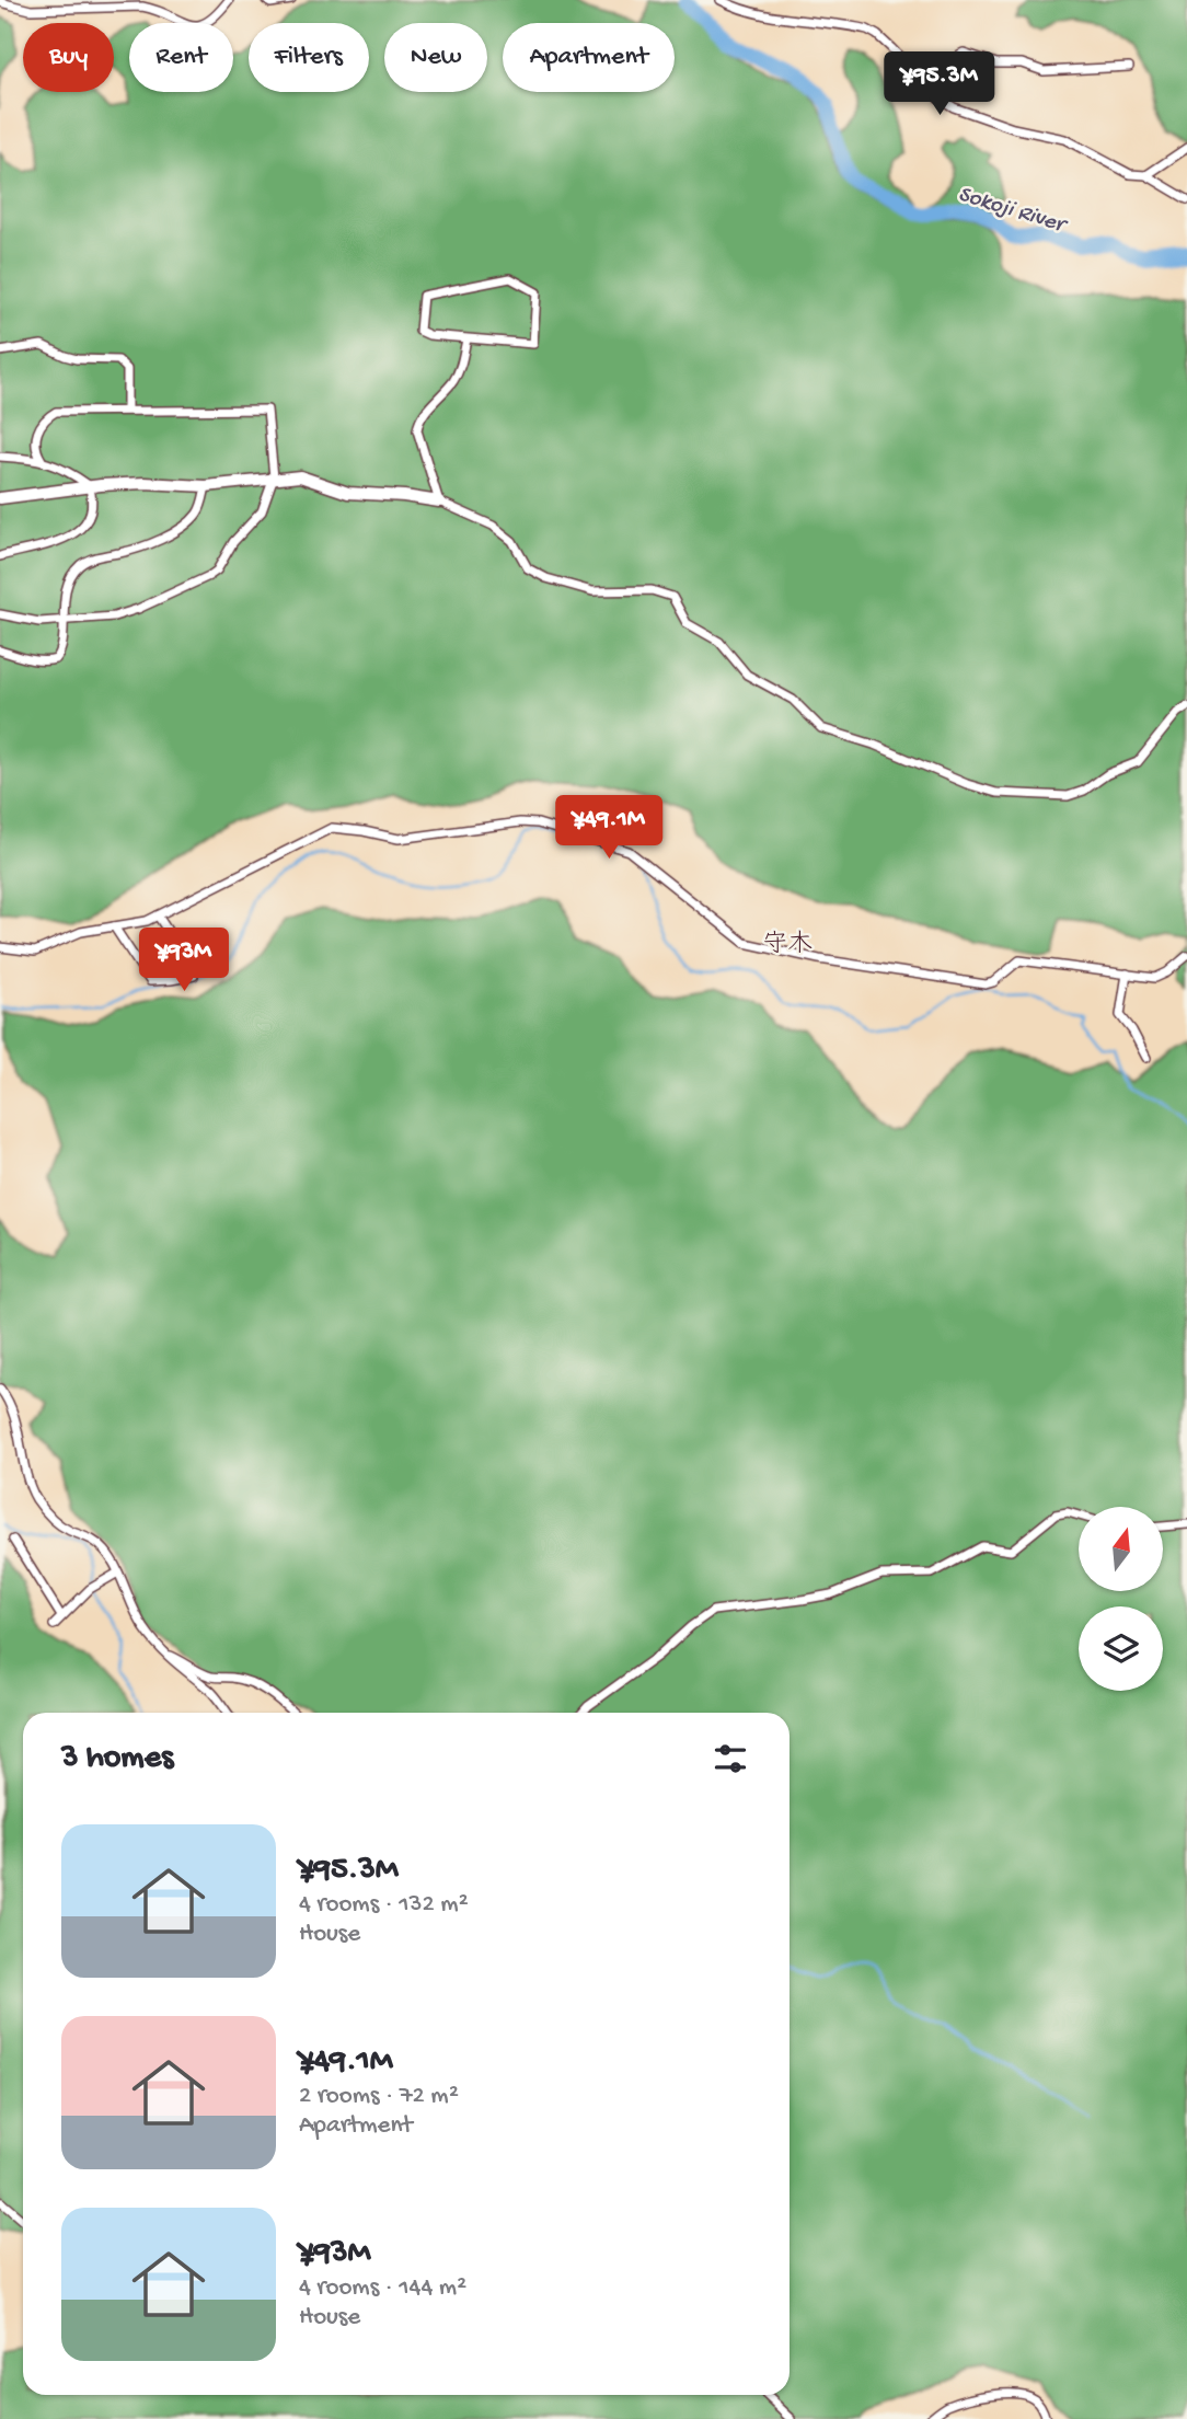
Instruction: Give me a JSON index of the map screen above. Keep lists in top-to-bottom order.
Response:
{
  "districts": ["守木"],
  "water": ["Sokoji River"],
  "north": "top",
  "page": {
    "chip": [
      "Buy",
      "Rent",
      "Filters",
      "New",
      "Apartment"
    ],
    "price": ["¥95.3M", "¥49.1M", "¥93M"],
    "heading": "3 homes",
    "list": [
      {
        "name": "¥95.3M",
        "note": "4 rooms · 132 m² · House"
      },
      {
        "name": "¥49.1M",
        "note": "2 rooms · 72 m² · Apartment"
      },
      {
        "name": "¥93M",
        "note": "4 rooms · 144 m² · House"
      }
    ]
  }
}
